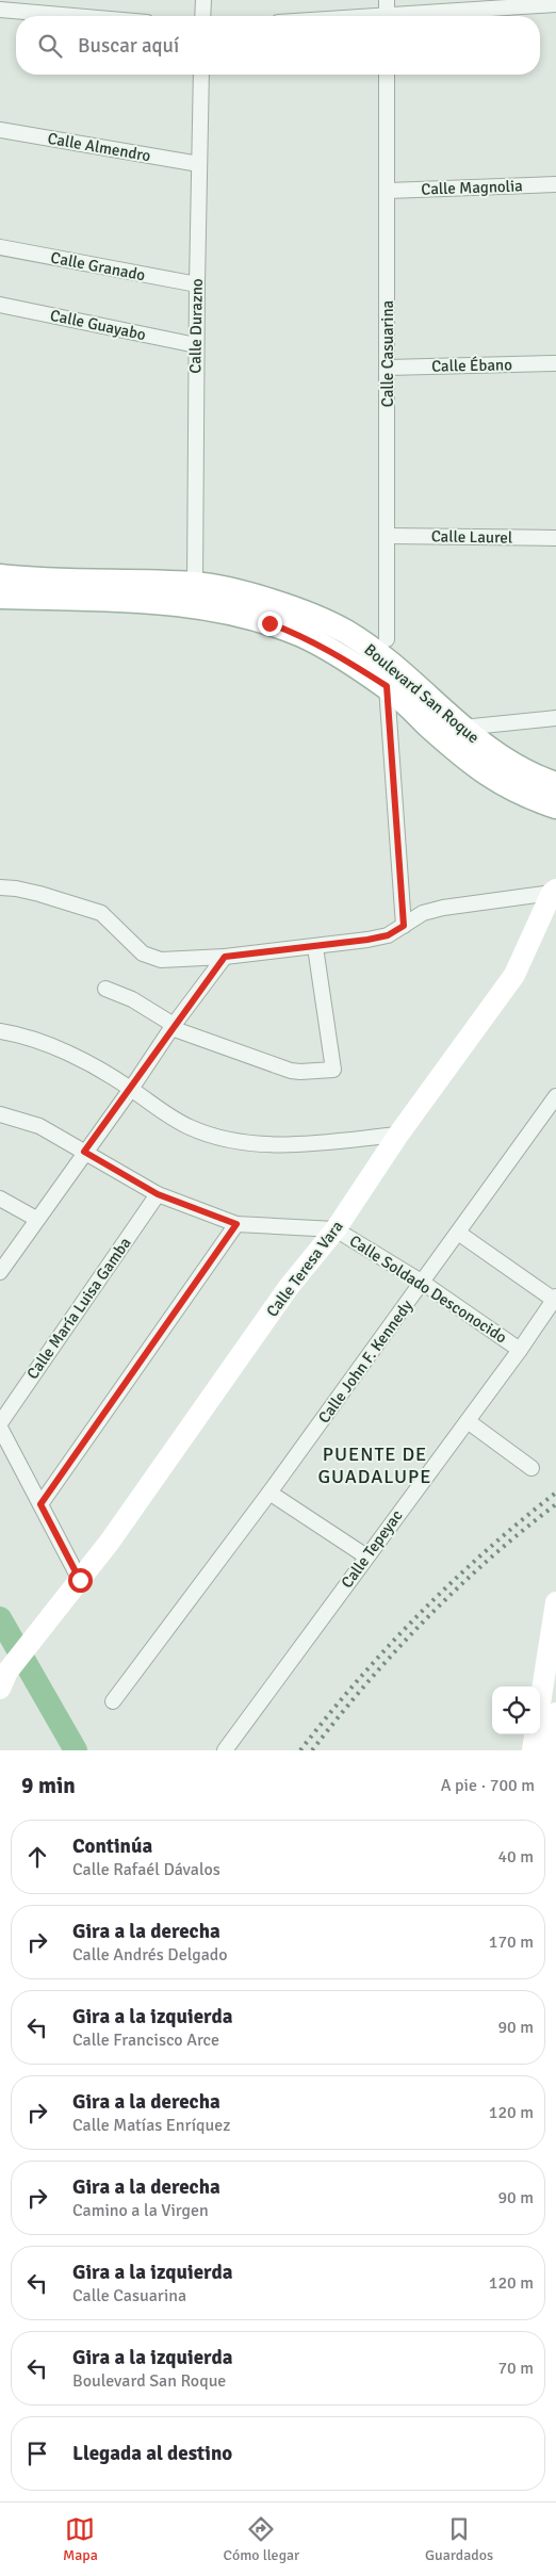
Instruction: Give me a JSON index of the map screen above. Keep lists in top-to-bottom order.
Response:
{
  "streets": {
    "main road": ["Boulevard San Roque"],
    "street": [
      "Calle Almendro",
      "Calle Magnolia",
      "Calle Granado",
      "Calle Guayabo",
      "Calle Durazno",
      "Calle Casuarina",
      "Calle Ébano",
      "Calle Laurel",
      "Calle Teresa Vara",
      "Calle Soldado Desconocido",
      "Calle María Luisa Gamba",
      "Calle John F. Kennedy",
      "Calle Tepeyac"
    ]
  },
  "crossings": [
    ["Calle Almendro", "Calle Durazno"],
    ["Calle Magnolia", "Calle Casuarina"],
    ["Calle Granado", "Calle Durazno"],
    ["Calle Guayabo", "Calle Durazno"],
    ["Calle Durazno", "Boulevard San Roque"],
    ["Calle Casuarina", "Calle Ébano"],
    ["Calle Casuarina", "Calle Laurel"],
    ["Calle Teresa Vara", "Calle Soldado Desconocido"],
    ["Calle Soldado Desconocido", "Calle John F. Kennedy"],
    ["Calle Soldado Desconocido", "Calle Tepeyac"]
  ],
  "districts": ["PUENTE DE GUADALUPE"],
  "page": {
    "search": "Buscar aquí",
    "heading": ["9 min", "A pie · 700 m"],
    "list": [
      ["Continúa", "Calle Rafaél Dávalos", "40 m"],
      ["Gira a la derecha", "Calle Andrés Delgado", "170 m"],
      ["Gira a la izquierda", "Calle Francisco Arce", "90 m"],
      ["Gira a la derecha", "Calle Matías Enríquez", "120 m"],
      ["Gira a la derecha", "Camino a la Virgen", "90 m"],
      ["Gira a la izquierda", "Calle Casuarina", "120 m"],
      ["Gira a la izquierda", "Boulevard San Roque", "70 m"],
      "Llegada al destino"
    ],
    "nav": ["Mapa", "Cómo llegar", "Guardados"]
  }
}
